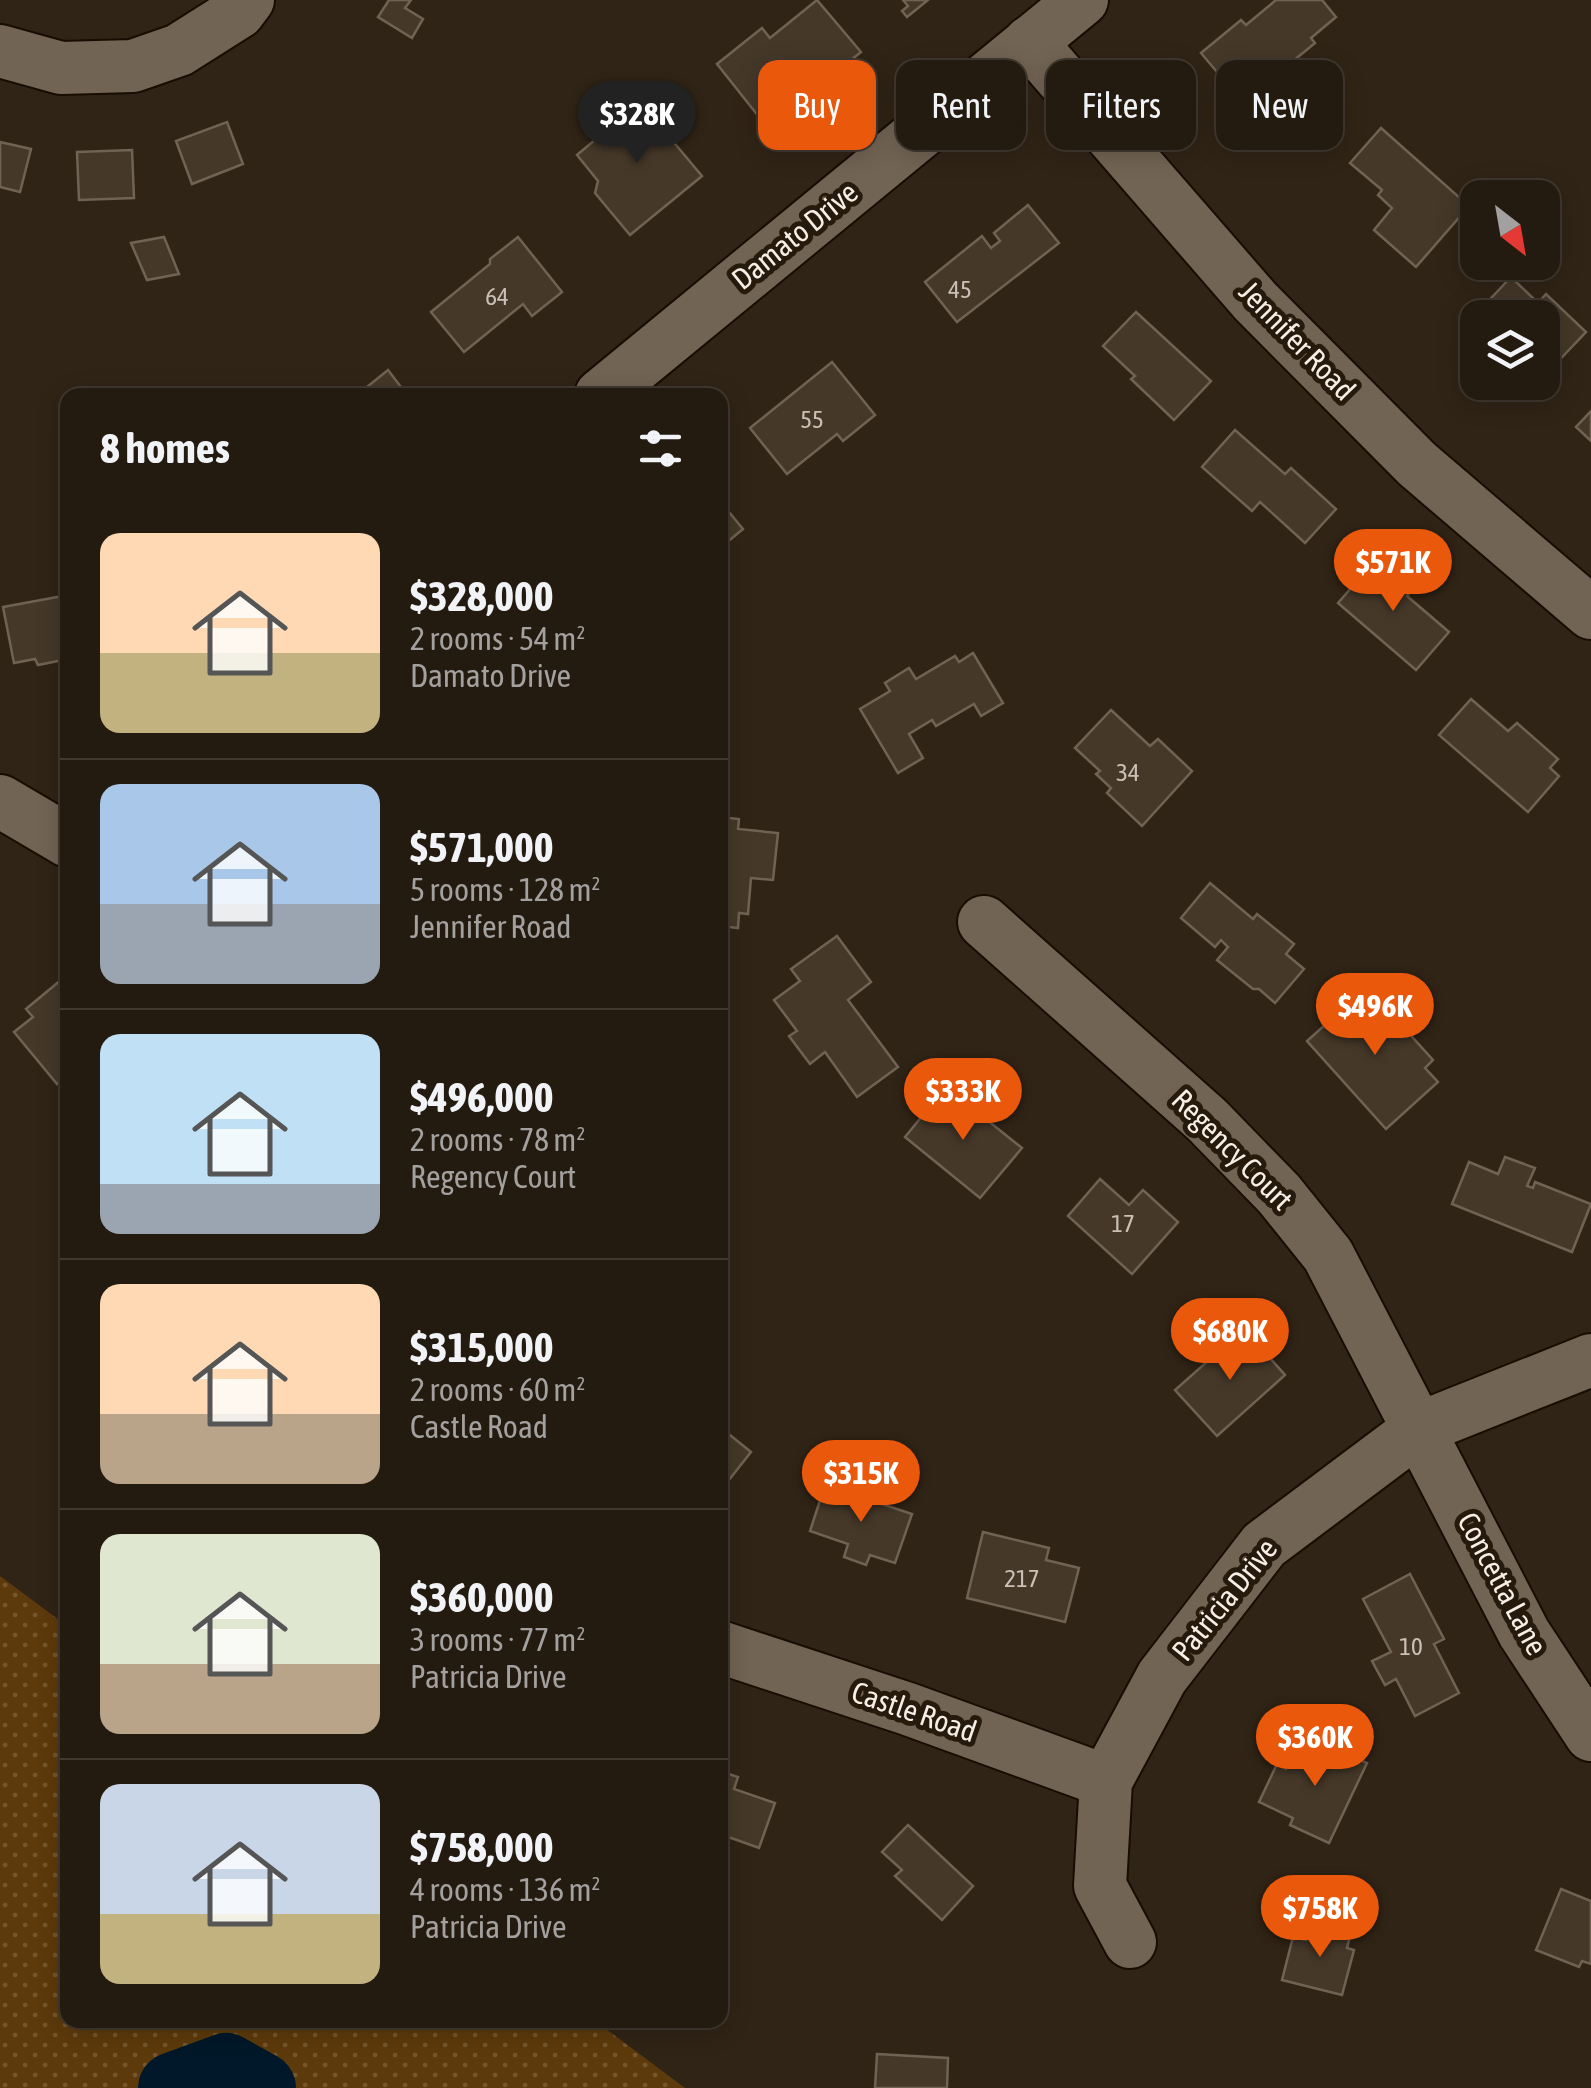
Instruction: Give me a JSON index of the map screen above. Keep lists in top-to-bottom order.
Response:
{
  "streets": {
    "street": [
      "Damato Drive",
      "Jennifer Road",
      "Regency Court",
      "Concetta Lane",
      "Patricia Drive",
      "Castle Road"
    ]
  },
  "crossings": [
    ["Damato Drive", "Jennifer Road"],
    ["Regency Court", "Concetta Lane"],
    ["Regency Court", "Patricia Drive"],
    ["Concetta Lane", "Patricia Drive"],
    ["Patricia Drive", "Castle Road"]
  ],
  "house_numbers": [
    "45",
    "64",
    "55",
    "34",
    "17",
    "217",
    "10"
  ],
  "north": "bottom right",
  "page": {
    "chip": [
      "Buy",
      "Rent",
      "Filters",
      "New"
    ],
    "price": [
      "$328K",
      "$571K",
      "$496K",
      "$333K",
      "$680K",
      "$315K",
      "$360K",
      "$758K"
    ],
    "heading": "8 homes",
    "list": [
      {
        "name": "$328,000",
        "note": "2 rooms · 54 m² · Damato Drive"
      },
      {
        "name": "$571,000",
        "note": "5 rooms · 128 m² · Jennifer Road"
      },
      {
        "name": "$496,000",
        "note": "2 rooms · 78 m² · Regency Court"
      },
      {
        "name": "$315,000",
        "note": "2 rooms · 60 m² · Castle Road"
      },
      {
        "name": "$360,000",
        "note": "3 rooms · 77 m² · Patricia Drive"
      },
      {
        "name": "$758,000",
        "note": "4 rooms · 136 m² · Patricia Drive"
      }
    ]
  }
}
